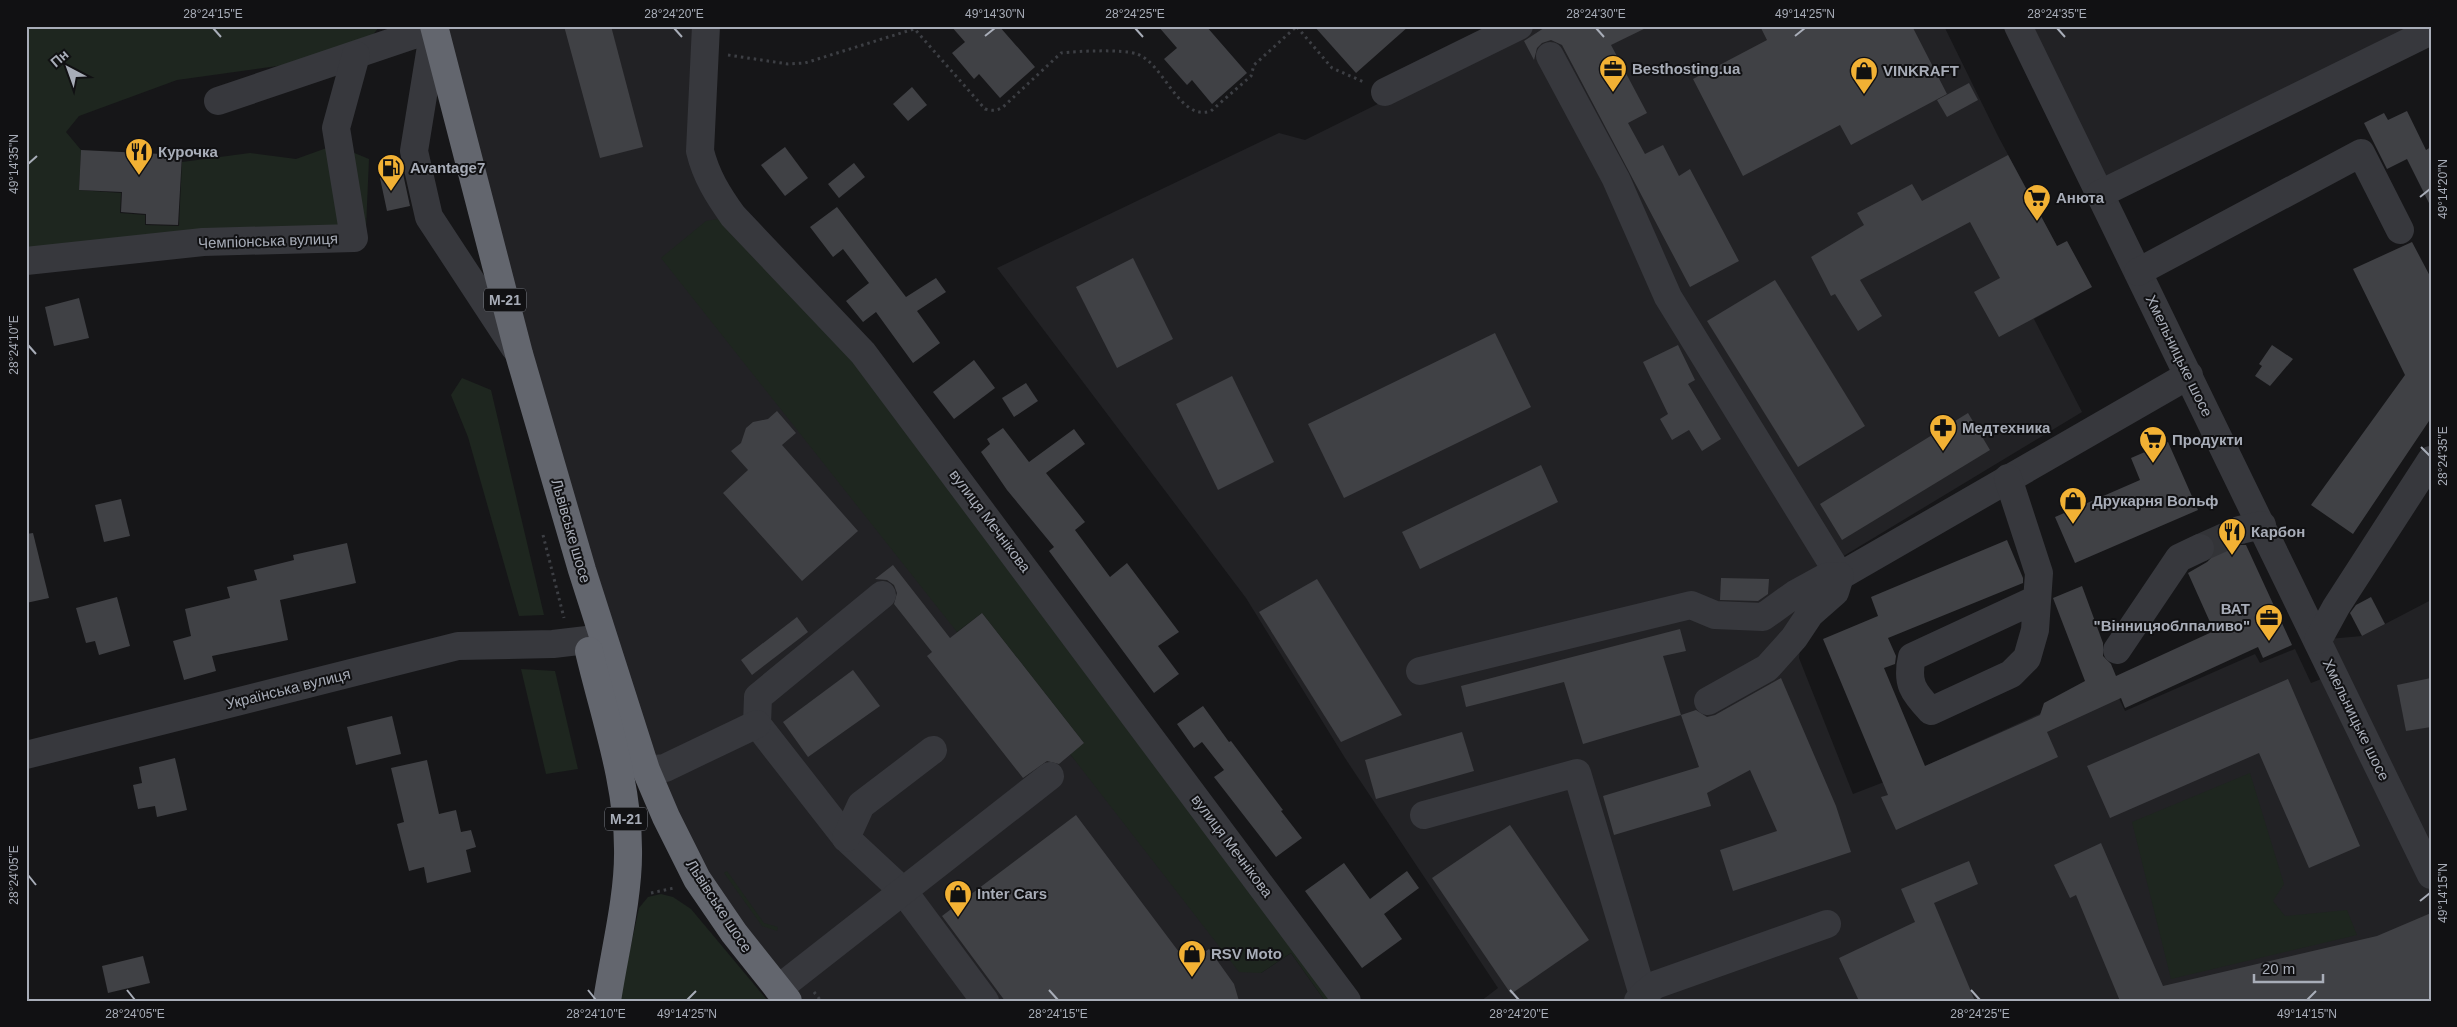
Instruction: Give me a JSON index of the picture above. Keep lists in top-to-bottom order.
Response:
{
  "streets": {
    "highway": ["М-21", "Львівське шосе"],
    "street": [
      "Чемпіонська вулиця",
      "Хмельницьке шосе",
      "вулиця Мечнікова",
      "Українська вулиця"
    ]
  },
  "crossings": [
    ["М-21", "Львівське шосе"],
    ["М-21", "Українська вулиця"]
  ],
  "places": {
    "office": ["Besthosting.ua", "ВАТ \"Вінницяоблпаливо\""],
    "shop": [
      "VINKRAFT",
      "Друкарня Вольф",
      "Inter Cars",
      "RSV Moto"
    ],
    "restaurant": ["Курочка", "Карбон"],
    "fuel station": ["Avantage7"],
    "supermarket": ["Анюта", "Продукти"],
    "pharmacy": ["Медтехника"]
  },
  "scale_bar": "20 m",
  "north": "top left",
  "coordinates": [
    "28°24'15\"E",
    "28°24'20\"E",
    "49°14'30\"N",
    "28°24'25\"E",
    "28°24'30\"E",
    "49°14'25\"N",
    "28°24'35\"E",
    "49°14'35\"N",
    "49°14'20\"N",
    "28°24'10\"E",
    "28°24'05\"E",
    "49°14'15\"N"
  ]
}
